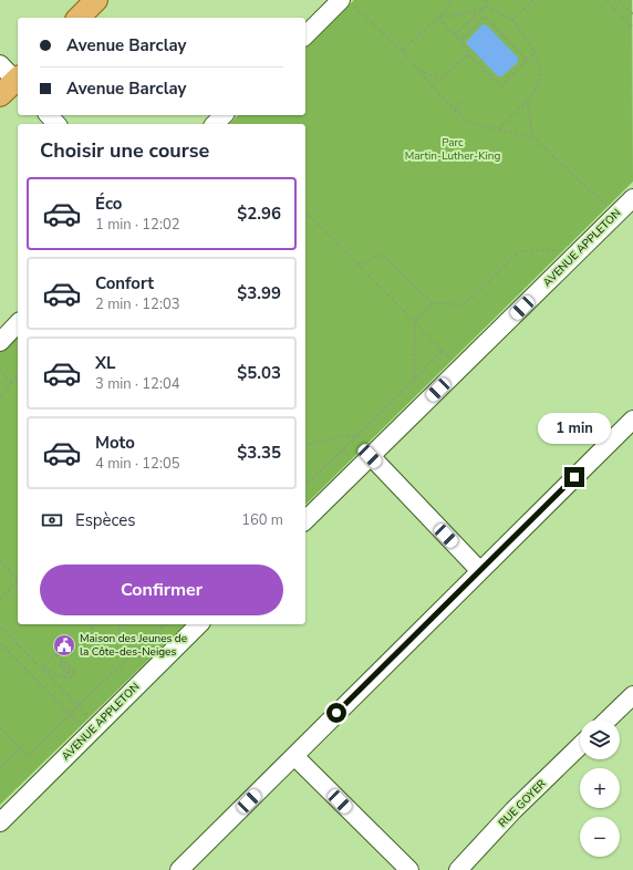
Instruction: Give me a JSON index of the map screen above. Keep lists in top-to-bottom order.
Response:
{
  "streets": {
    "street": ["AVENUE APPLETON", "RUE GOYER"]
  },
  "parks": ["Parc Martin-Luther-King"],
  "places": {
    "public building": ["Maison des Jeunes de la Côte-des-Neiges"]
  },
  "page": {
    "banner": ["Avenue Barclay", "Avenue Barclay"],
    "heading": "Choisir une course",
    "list": [
      {
        "name": "Éco",
        "note": "1 min · 12:02",
        "value": "$2.96"
      },
      {
        "name": "Confort",
        "note": "2 min · 12:03",
        "value": "$3.99"
      },
      {
        "name": "XL",
        "note": "3 min · 12:04",
        "value": "$5.03"
      },
      {
        "name": "Moto",
        "note": "4 min · 12:05",
        "value": "$3.35"
      }
    ],
    "bubble": "1 min",
    "pay": ["Espèces", "160 m"],
    "buttons": "Confirmer",
    "map_buttons": ["+", "−"]
  }
}
